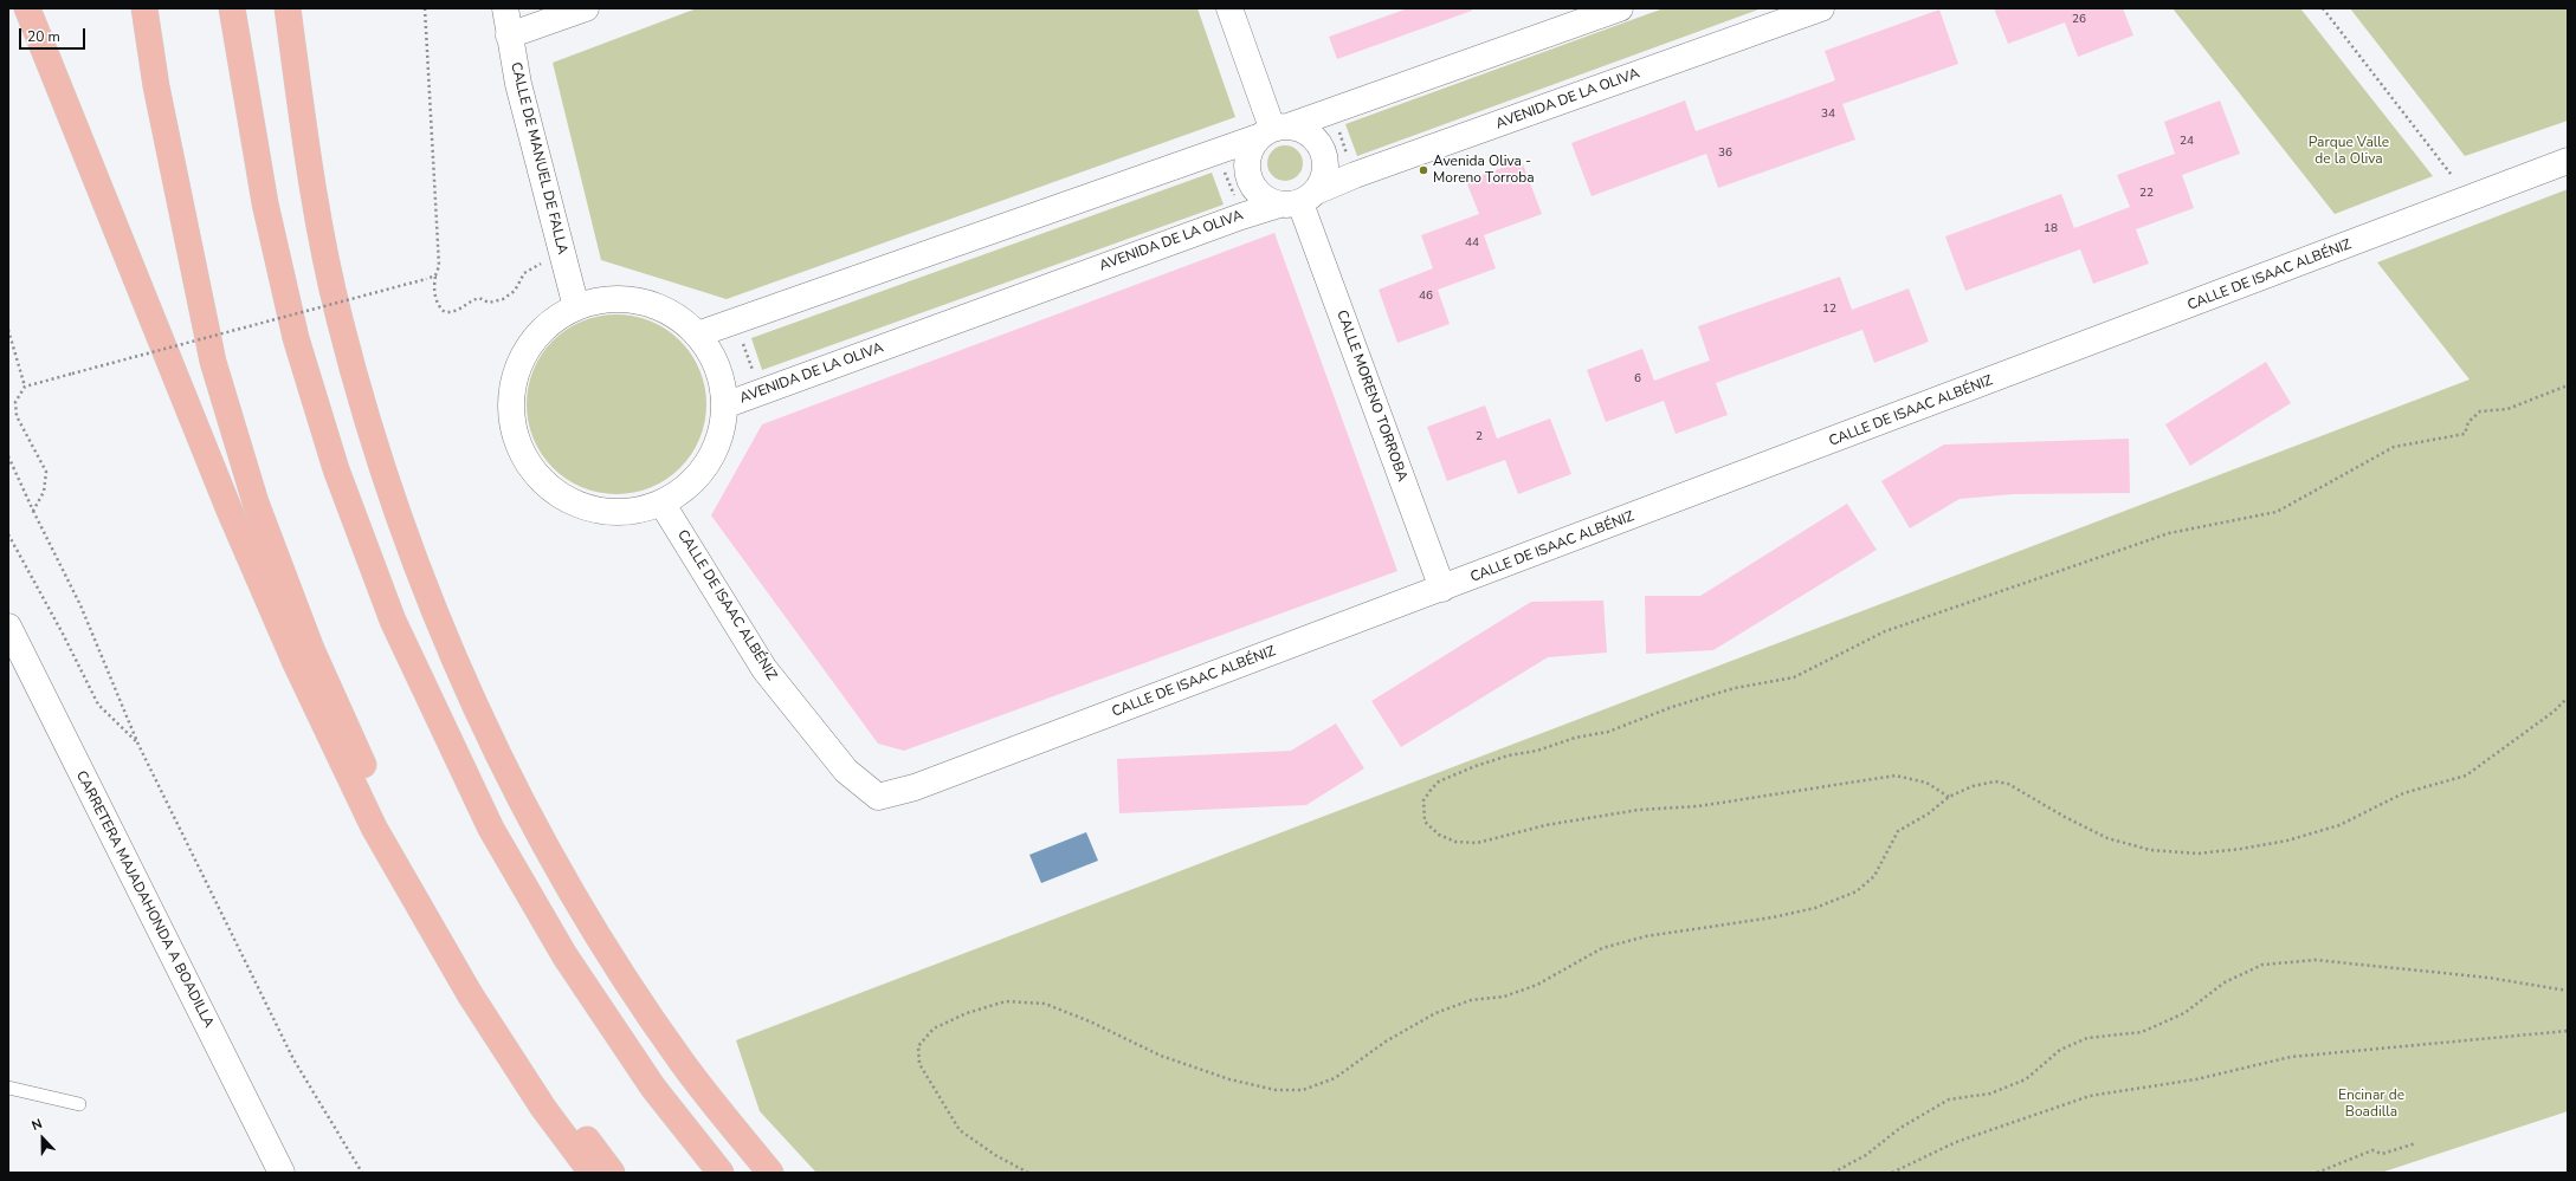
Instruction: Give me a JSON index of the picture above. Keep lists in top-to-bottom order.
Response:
{
  "streets": {
    "street": [
      "AVENIDA DE LA OLIVA",
      "CALLE DE MANUEL DE FALLA",
      "CALLE DE ISAAC ALBÉNIZ",
      "CALLE MORENO TORROBA",
      "CARRETERA MAJADAHONDA A BOADILLA"
    ]
  },
  "crossings": [
    ["AVENIDA DE LA OLIVA", "CALLE DE MANUEL DE FALLA"],
    ["AVENIDA DE LA OLIVA", "CALLE DE ISAAC ALBÉNIZ"],
    ["AVENIDA DE LA OLIVA", "CALLE MORENO TORROBA"],
    ["CALLE DE ISAAC ALBÉNIZ", "CALLE MORENO TORROBA"]
  ],
  "parks": ["Parque Valle de la Oliva", "Encinar de Boadilla"],
  "places": ["Avenida Oliva - Moreno Torroba"],
  "house_numbers": [
    "26",
    "34",
    "24",
    "36",
    "22",
    "18",
    "44",
    "46",
    "12",
    "6",
    "2"
  ],
  "scale_bar": "20 m",
  "north": "top"
}
